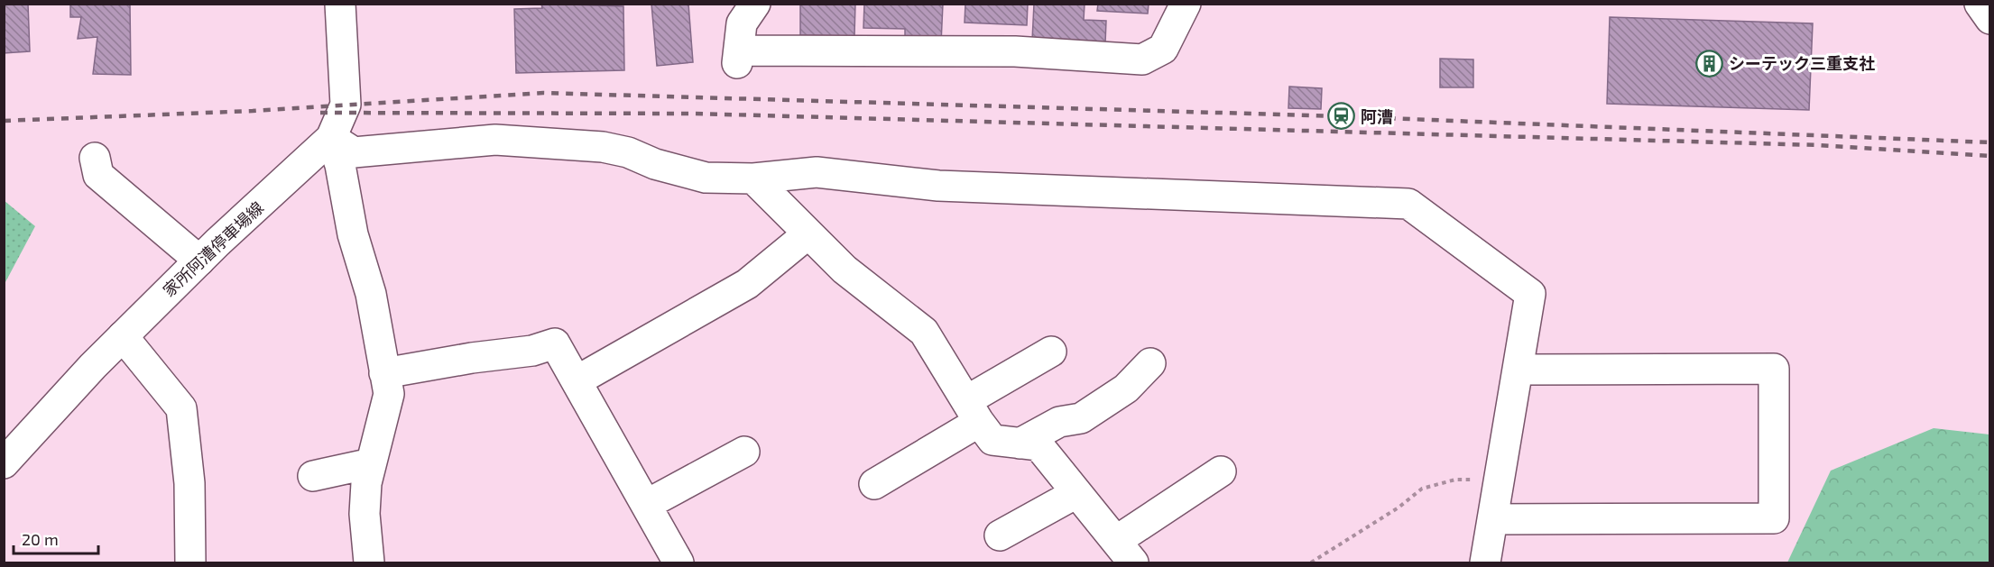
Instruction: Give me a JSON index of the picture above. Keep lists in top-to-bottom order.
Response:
{
  "streets": {
    "street": ["家所阿漕停車場線"]
  },
  "places": {
    "building": ["シーテック三重支社"],
    "station": ["阿漕"]
  },
  "scale_bar": "20 m"
}
